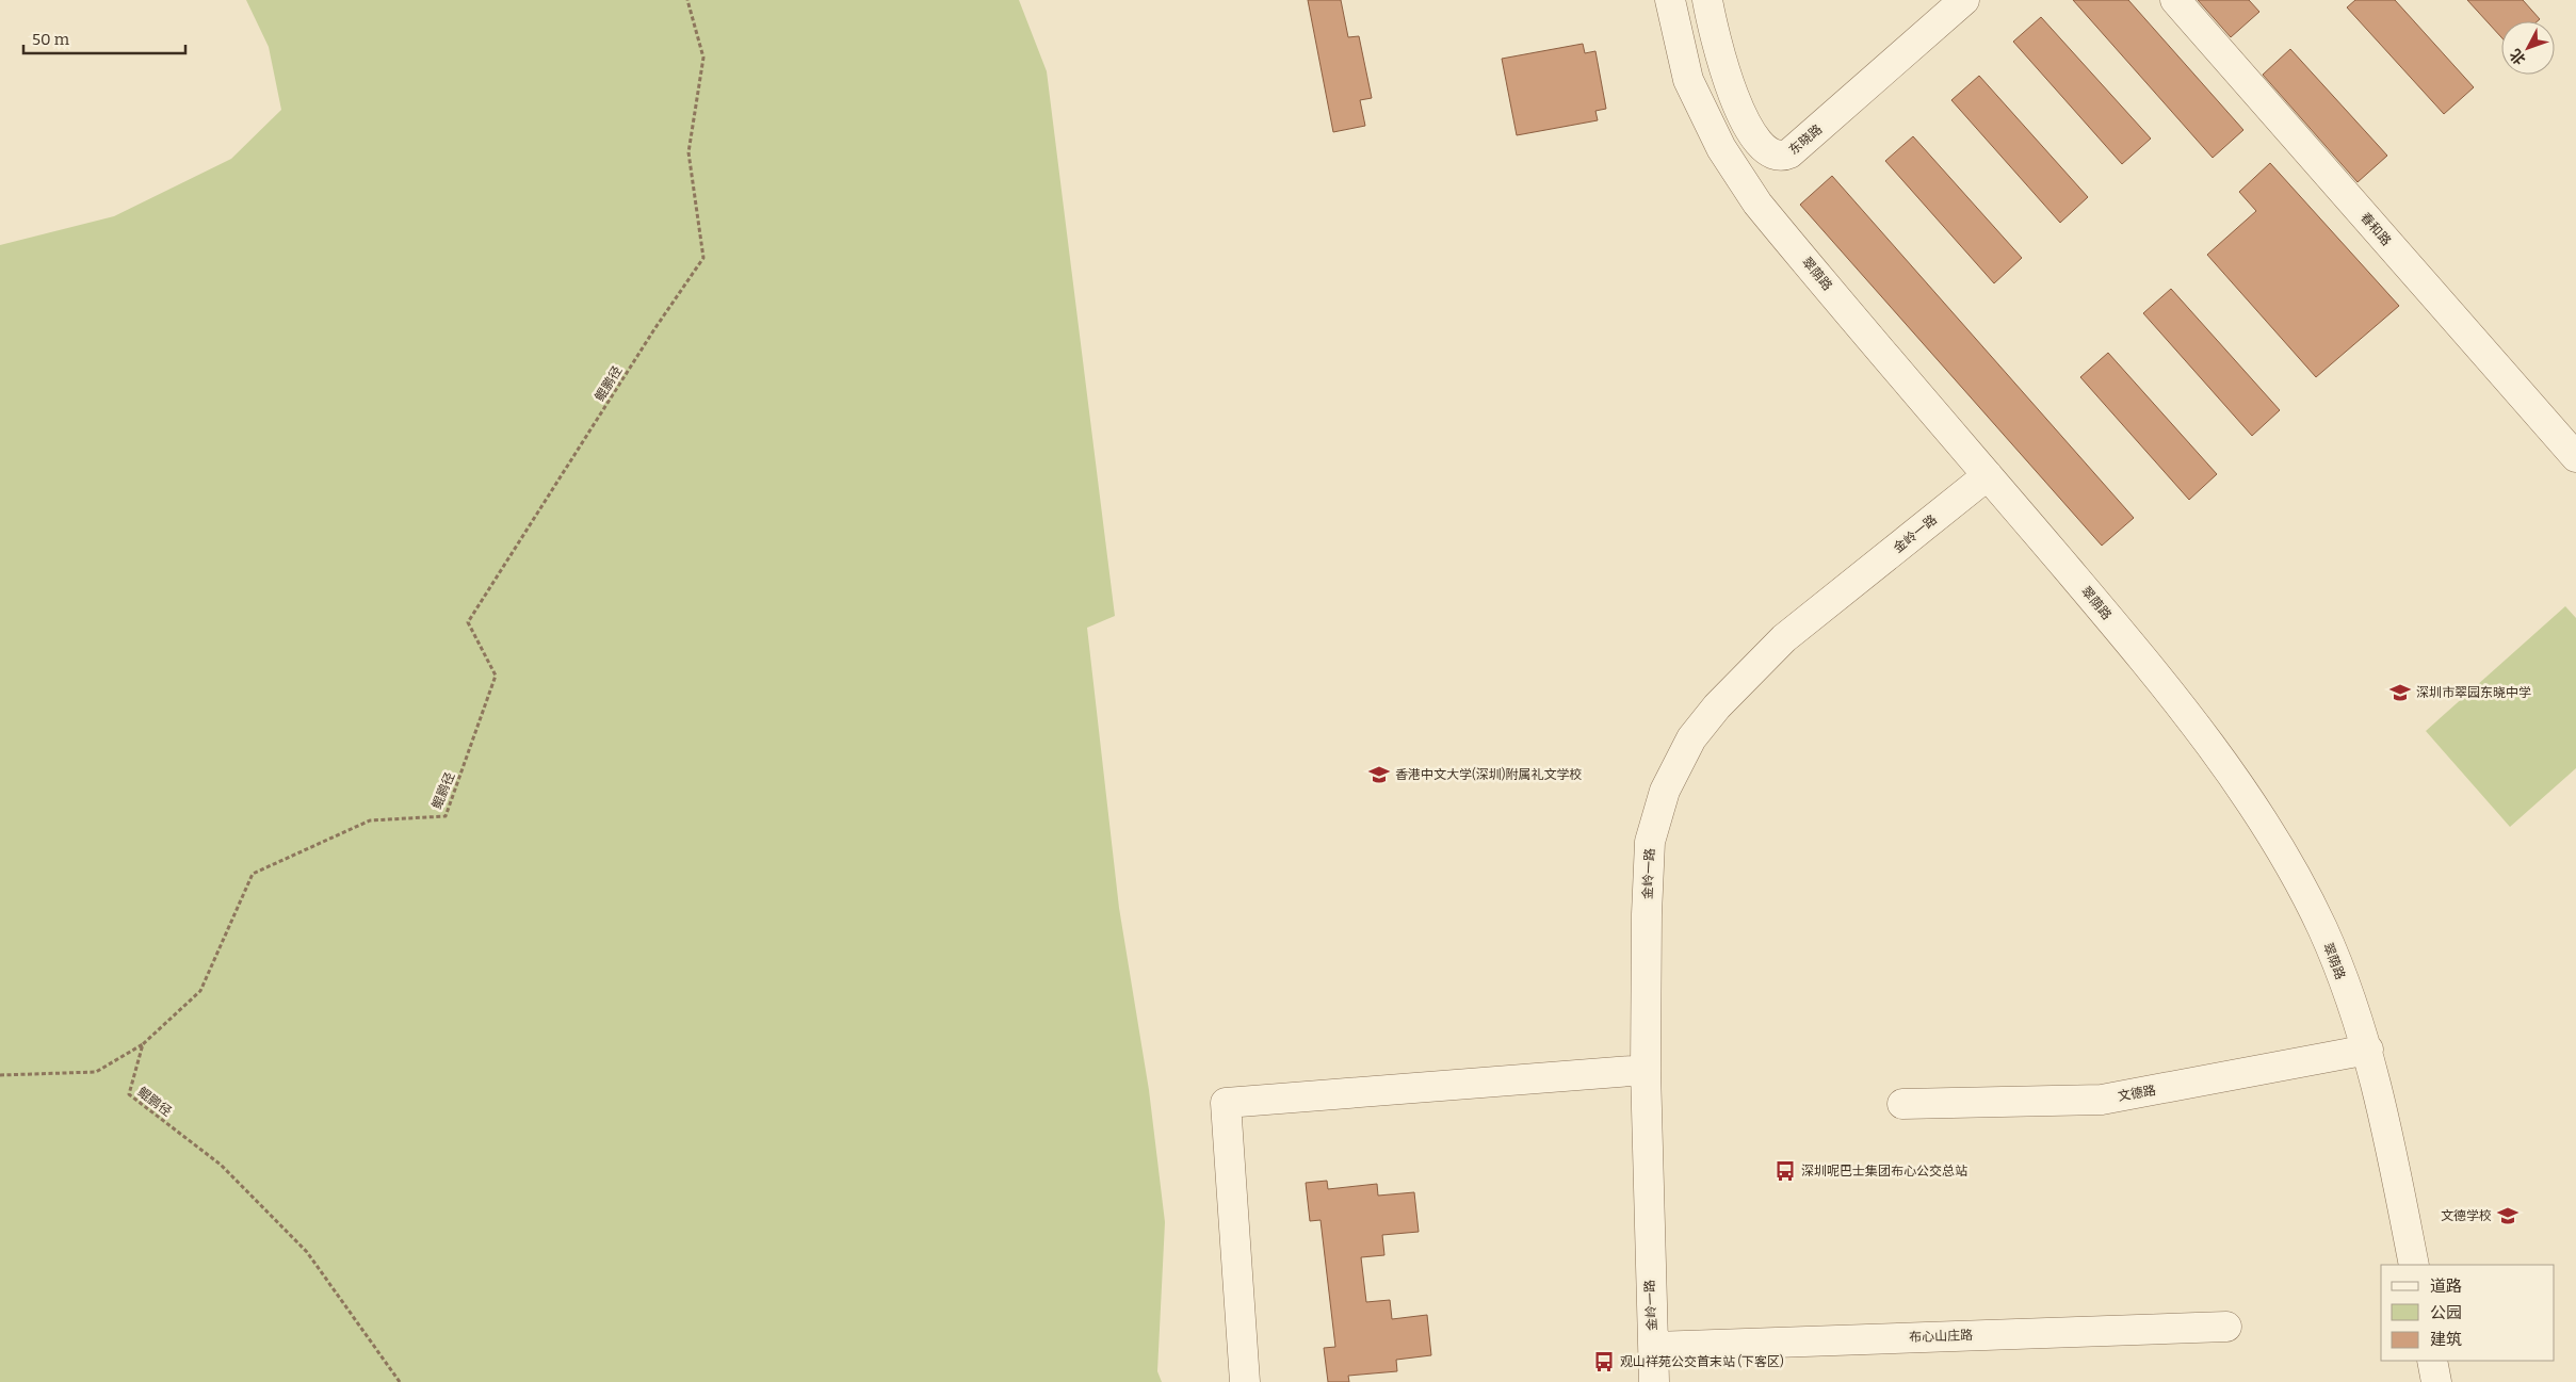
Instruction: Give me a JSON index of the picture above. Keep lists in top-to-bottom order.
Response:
{
  "streets": {
    "street": [
      "东晓路",
      "春和路",
      "翠荫路",
      "金岭一路",
      "文德路",
      "布心山庄路"
    ],
    "path": ["鲲鹏径"]
  },
  "crossings": [
    ["翠荫路", "金岭一路"],
    ["翠荫路", "文德路"],
    ["金岭一路", "布心山庄路"]
  ],
  "places": {
    "school or university": ["深圳市翠园东晓中学", "香港中文大学(深圳)附属礼文学校", "文德学校"],
    "bus stop": ["深圳呢巴士集团布心公交总站", "观山祥苑公交首末站 (下客区)"]
  },
  "legend": ["道路", "公园", "建筑"],
  "scale_bar": "50 m",
  "north": "bottom left"
}
